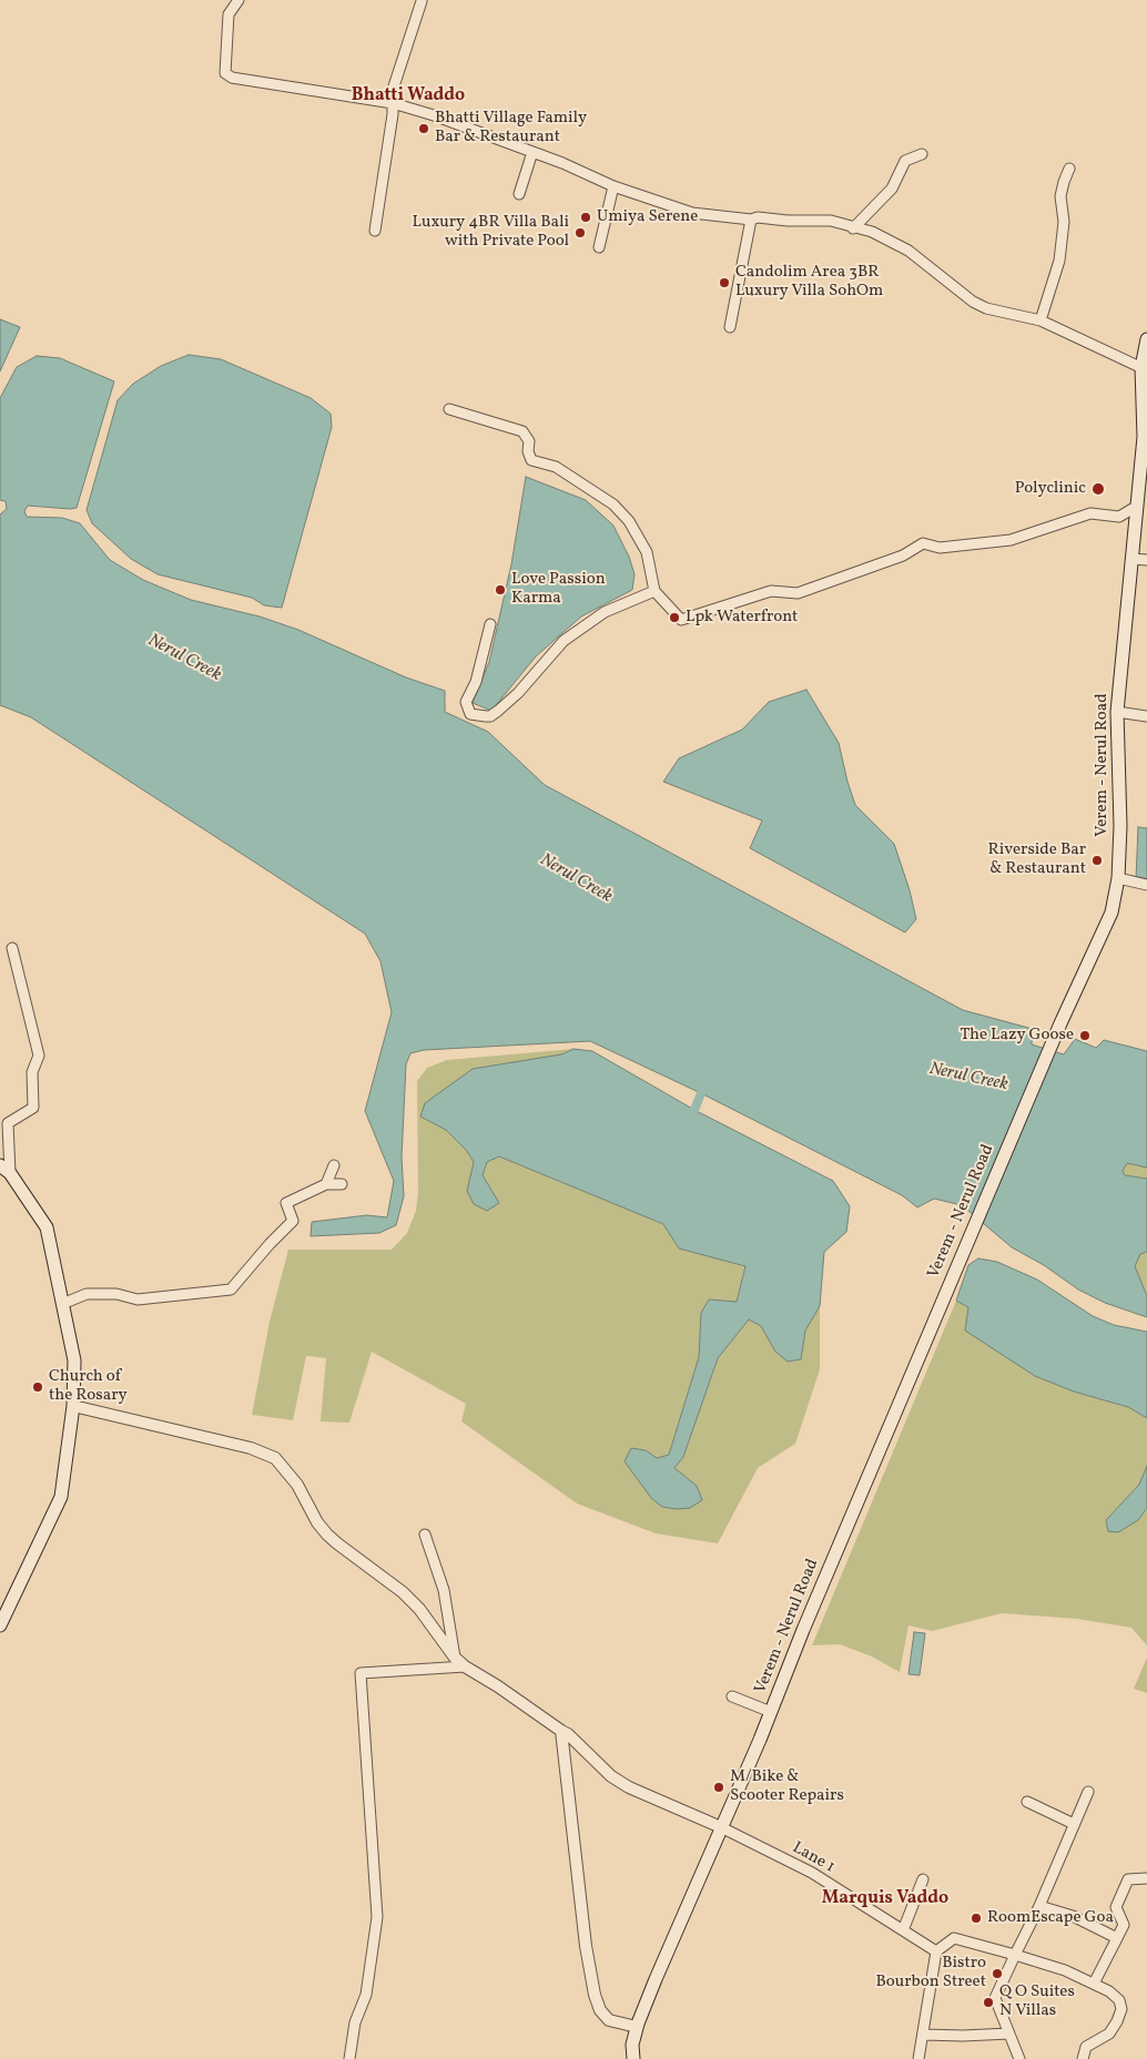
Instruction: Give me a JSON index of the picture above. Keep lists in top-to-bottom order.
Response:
{
  "streets": {
    "main road": ["Verem - Nerul Road"],
    "street": ["Lane 1"]
  },
  "crossings": [
    ["Verem - Nerul Road", "Lane 1"]
  ],
  "districts": ["Bhatti Waddo", "Marquis Vaddo"],
  "water": ["Nerul Creek"],
  "places": [
    "Bhatti Village Family Bar & Restaurant",
    "Umiya Serene",
    "Luxury 4BR Villa Bali with Private Pool",
    "Candolim Area 3BR Luxury Villa SohOm",
    "Polyclinic",
    "Love Passion Karma",
    "Lpk Waterfront",
    "Riverside Bar & Restaurant",
    "The Lazy Goose",
    "Church of the Rosary",
    "M/Bike & Scooter Repairs",
    "RoomEscape Goa",
    "Bistro Bourbon Street",
    "Q O Suites N Villas"
  ]
}
